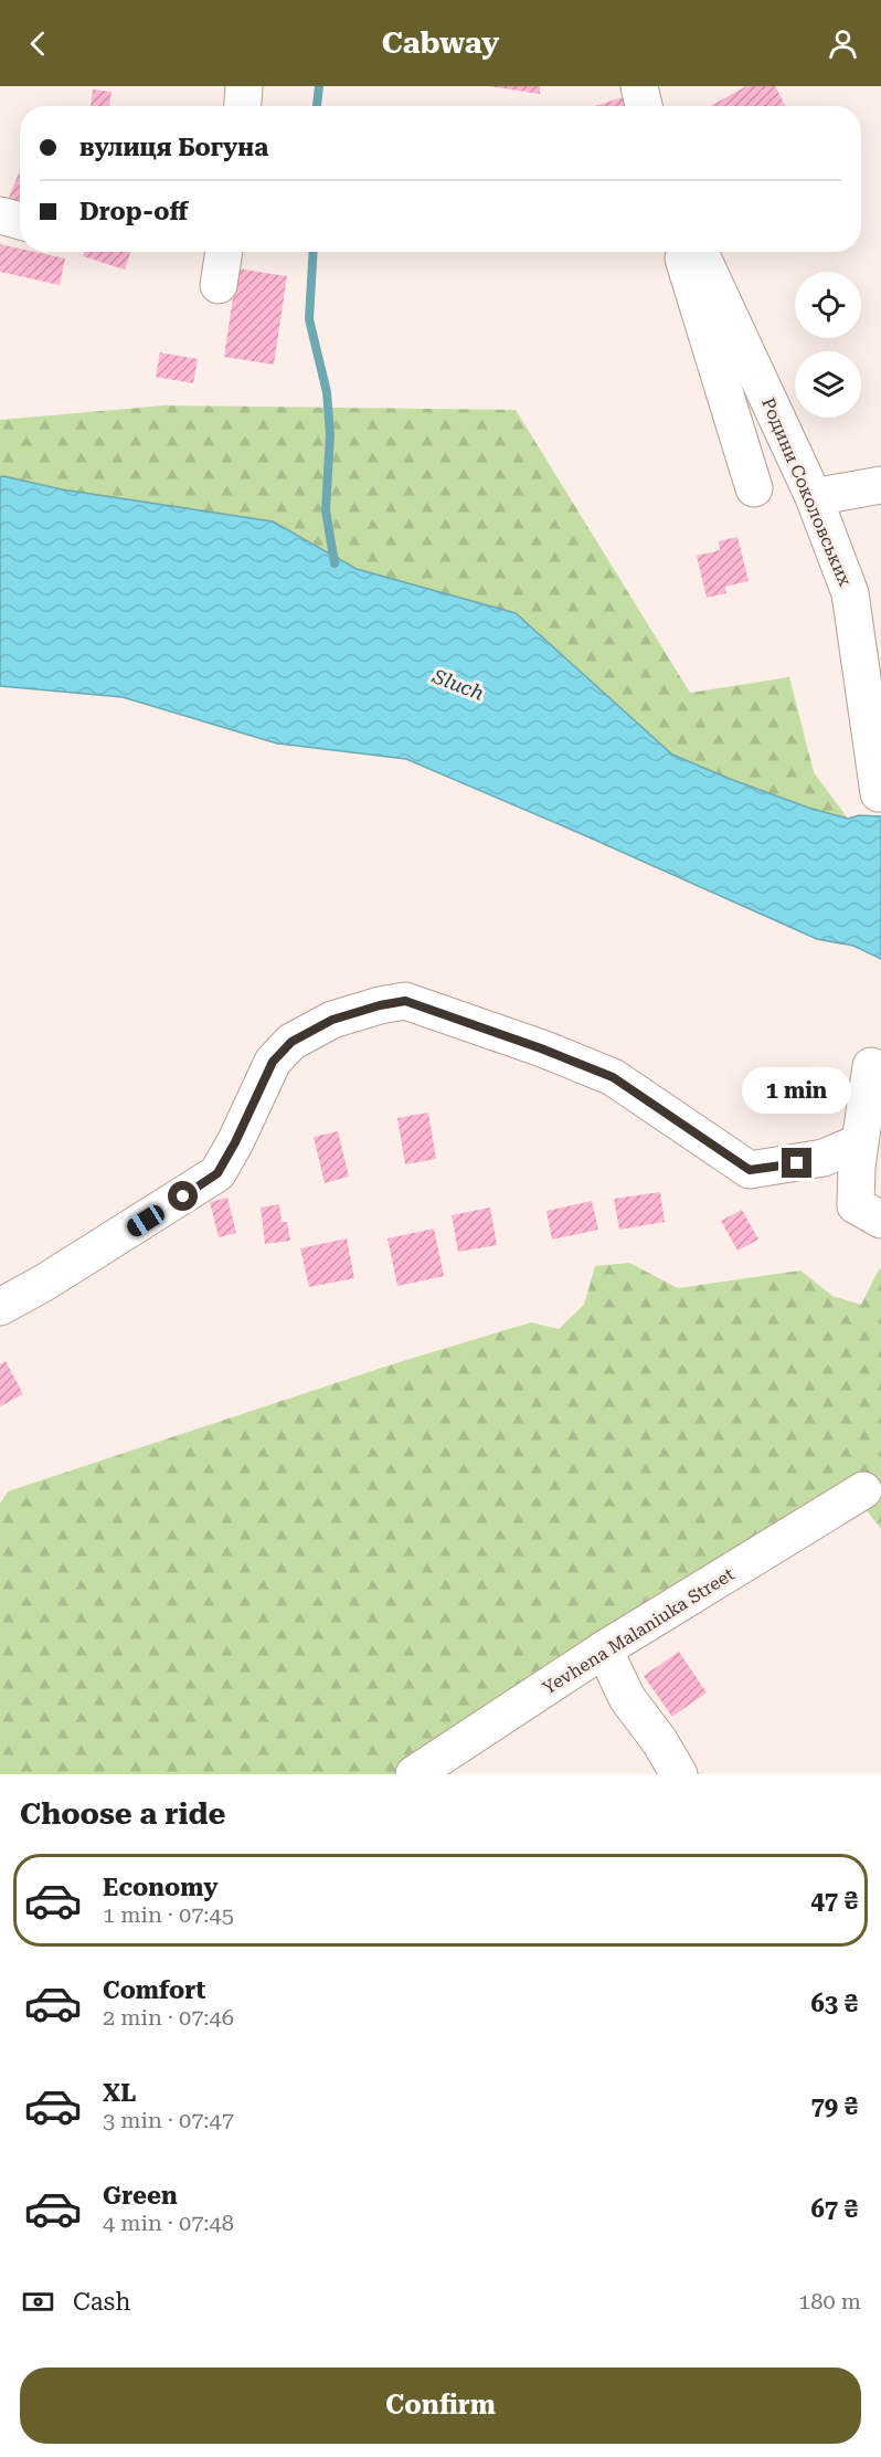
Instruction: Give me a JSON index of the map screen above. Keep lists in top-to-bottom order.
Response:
{
  "streets": {
    "street": ["Родини Соколовських", "Yevhena Malaniuka Street"]
  },
  "water": ["Sluch"],
  "page": {
    "header": "Cabway",
    "banner": ["вулиця Богуна", "Drop-off"],
    "bubble": "1 min",
    "heading": "Choose a ride",
    "list": [
      {
        "name": "Economy",
        "note": "1 min · 07:45",
        "value": "47 ₴"
      },
      {
        "name": "Comfort",
        "note": "2 min · 07:46",
        "value": "63 ₴"
      },
      {
        "name": "XL",
        "note": "3 min · 07:47",
        "value": "79 ₴"
      },
      {
        "name": "Green",
        "note": "4 min · 07:48",
        "value": "67 ₴"
      }
    ],
    "pay": ["Cash", "180 m"],
    "buttons": "Confirm"
  }
}
